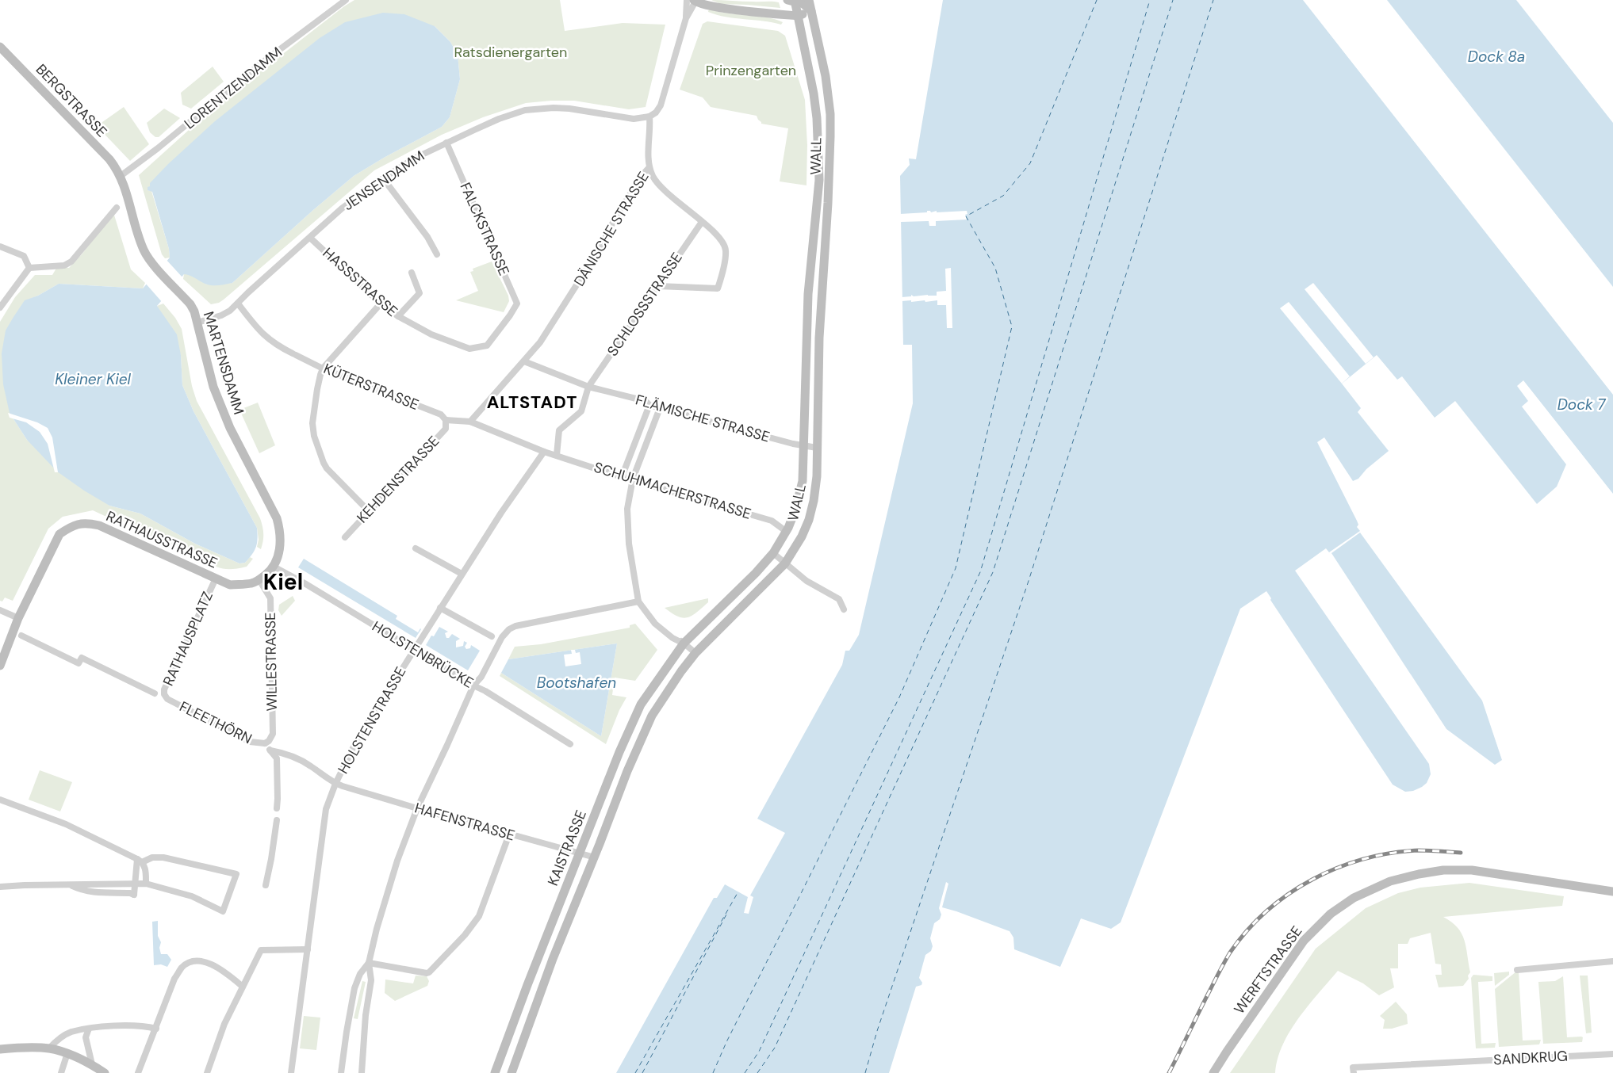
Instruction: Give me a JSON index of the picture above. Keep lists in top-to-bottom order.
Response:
{
  "streets": {
    "main road": [
      "BERGSTRASSE",
      "WALL",
      "MARTENSDAMM",
      "RATHAUSSTRASSE",
      "KAISTRASSE",
      "WERFTSTRASSE"
    ],
    "street": [
      "LORENTZENDAMM",
      "JENSENDAMM",
      "FALCKSTRASSE",
      "DÄNISCHE STRASSE",
      "HASSSTRASSE",
      "SCHLOSSSTRASSE",
      "KÜTERSTRASSE",
      "FLÄMISCHE STRASSE",
      "KEHDENSTRASSE",
      "SCHUHMACHERSTRASSE",
      "RATHAUSPLATZ",
      "HOLSTENBRÜCKE",
      "WILLESTRASSE",
      "HOLSTENSTRASSE",
      "FLEETHÖRN",
      "HAFENSTRASSE",
      "SANDKRUG"
    ]
  },
  "crossings": [
    ["LORENTZENDAMM", "BERGSTRASSE"],
    ["LORENTZENDAMM", "MARTENSDAMM"],
    ["BERGSTRASSE", "MARTENSDAMM"],
    ["WALL", "FLÄMISCHE STRASSE"],
    ["WALL", "SCHUHMACHERSTRASSE"],
    ["WALL", "KAISTRASSE"],
    ["JENSENDAMM", "FALCKSTRASSE"],
    ["JENSENDAMM", "DÄNISCHE STRASSE"],
    ["JENSENDAMM", "HASSSTRASSE"],
    ["JENSENDAMM", "MARTENSDAMM"],
    ["JENSENDAMM", "KÜTERSTRASSE"],
    ["FALCKSTRASSE", "HASSSTRASSE"],
    ["DÄNISCHE STRASSE", "FLÄMISCHE STRASSE"],
    ["DÄNISCHE STRASSE", "SCHUHMACHERSTRASSE"],
    ["SCHLOSSSTRASSE", "FLÄMISCHE STRASSE"],
    ["SCHLOSSSTRASSE", "SCHUHMACHERSTRASSE"],
    ["MARTENSDAMM", "HOLSTENBRÜCKE"],
    ["KÜTERSTRASSE", "KEHDENSTRASSE"],
    ["KÜTERSTRASSE", "SCHUHMACHERSTRASSE"],
    ["KEHDENSTRASSE", "SCHUHMACHERSTRASSE"],
    ["SCHUHMACHERSTRASSE", "HOLSTENSTRASSE"],
    ["RATHAUSSTRASSE", "RATHAUSPLATZ"],
    ["RATHAUSSTRASSE", "WILLESTRASSE"],
    ["RATHAUSPLATZ", "FLEETHÖRN"],
    ["HOLSTENBRÜCKE", "HOLSTENSTRASSE"],
    ["WILLESTRASSE", "FLEETHÖRN"],
    ["HOLSTENSTRASSE", "HAFENSTRASSE"],
    ["HAFENSTRASSE", "KAISTRASSE"]
  ],
  "districts": ["ALTSTADT", "Kiel"],
  "water": [
    "Dock 8a",
    "Kleiner Kiel",
    "Dock 7",
    "Bootshafen"
  ],
  "parks": ["Ratsdienergarten", "Prinzengarten"]
}
